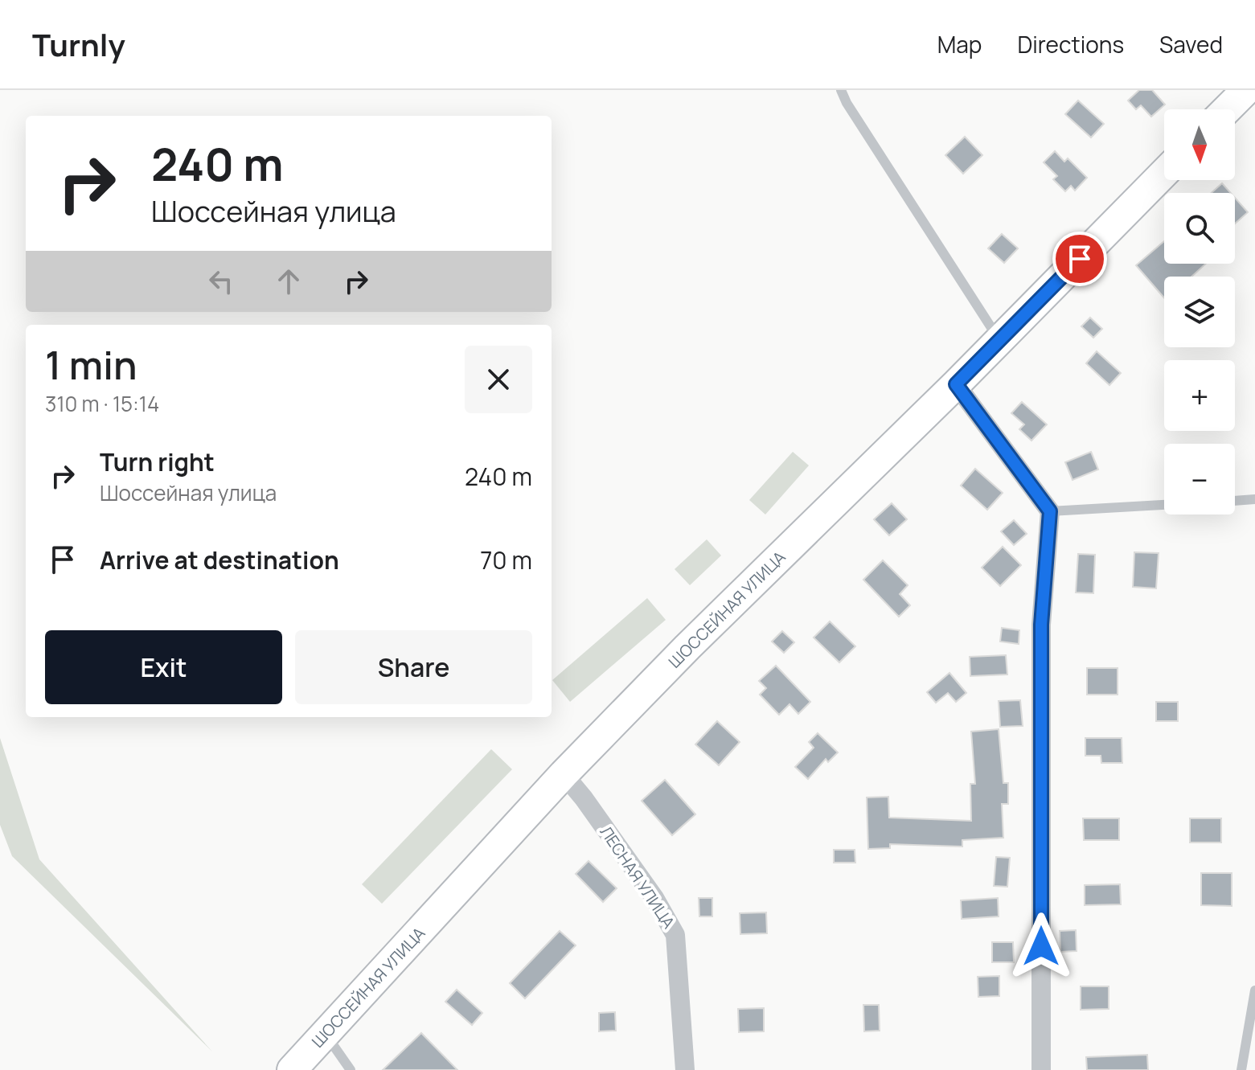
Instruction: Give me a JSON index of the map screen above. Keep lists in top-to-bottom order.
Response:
{
  "streets": {
    "main road": ["ШОССЕЙНАЯ УЛИЦА"],
    "street": ["ЛЕСНАЯ УЛИЦА"]
  },
  "crossings": [
    ["ШОССЕЙНАЯ УЛИЦА", "ЛЕСНАЯ УЛИЦА"]
  ],
  "north": "bottom",
  "page": {
    "header": "Turnly",
    "nav": ["Map", "Directions", "Saved"],
    "map_buttons": ["+", "−"],
    "turn": ["240 m", "Шоссейная улица"],
    "heading": ["1 min", "310 m · 15:14"],
    "list": [
      {
        "name": "Turn right",
        "note": "Шоссейная улица",
        "value": "240 m"
      },
      {
        "name": "Arrive at destination",
        "value": "70 m"
      }
    ],
    "buttons": ["Exit", "Share"]
  }
}
